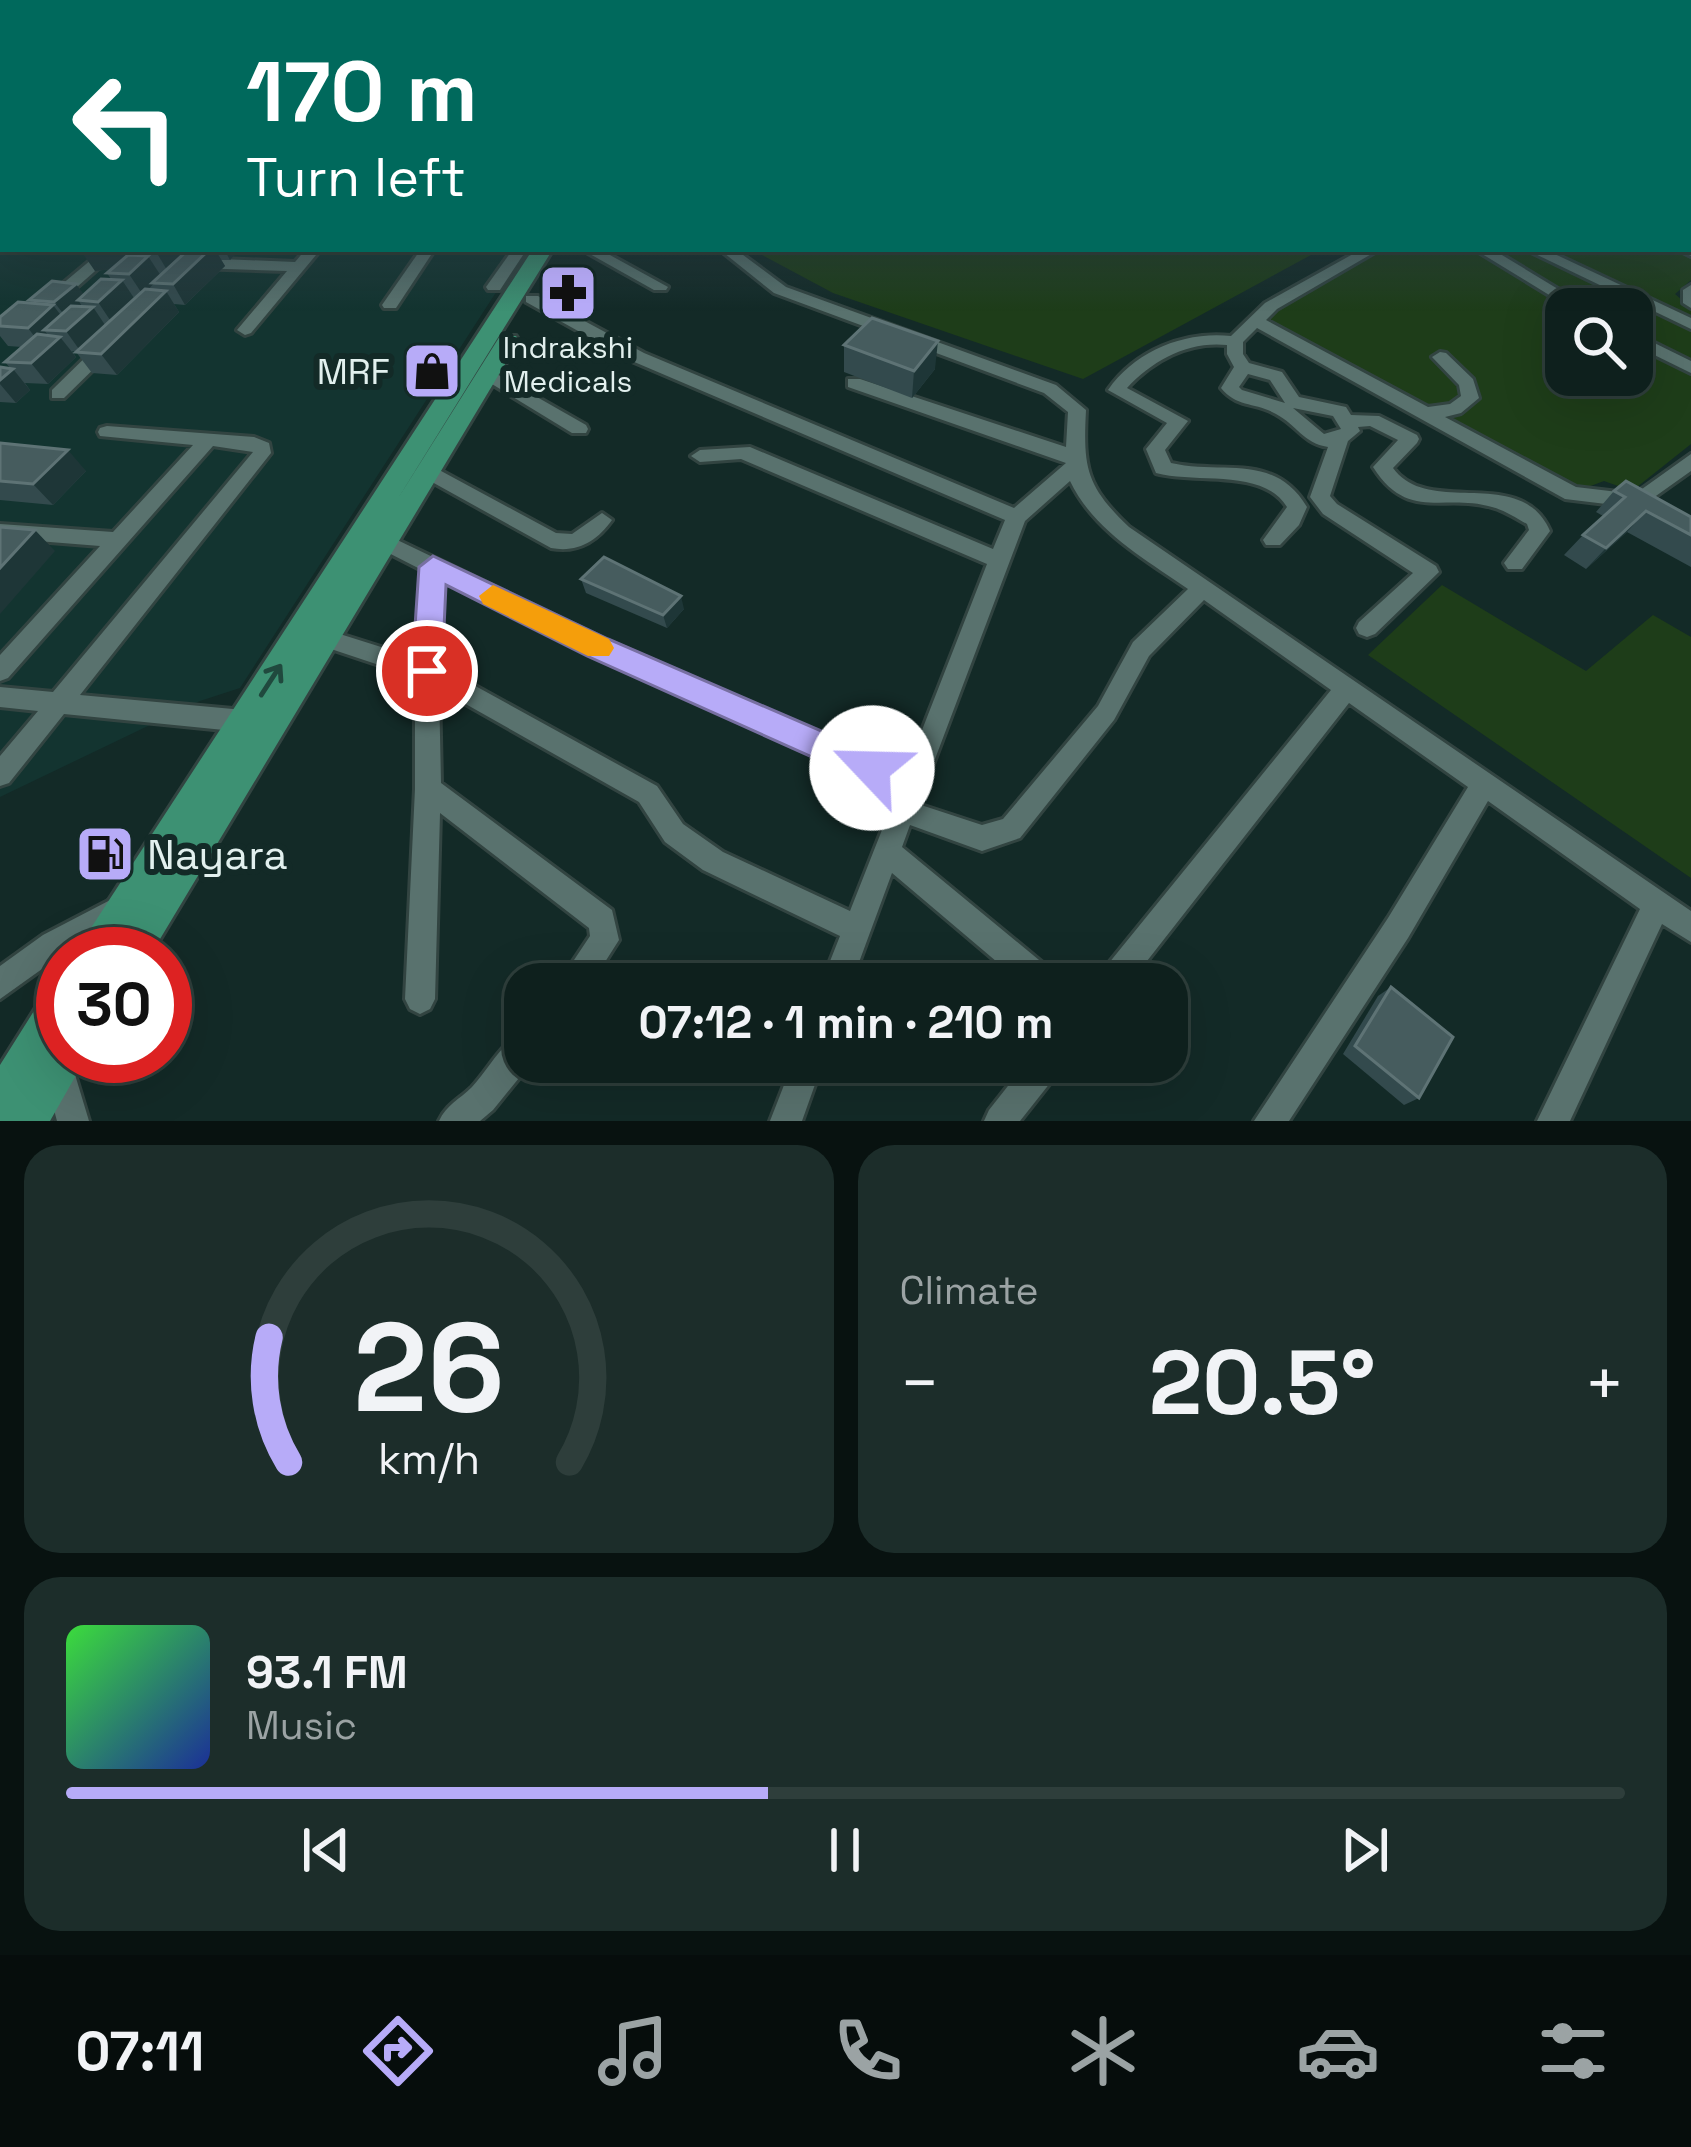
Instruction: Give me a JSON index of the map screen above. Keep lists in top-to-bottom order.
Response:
{
  "places": {
    "pharmacy": ["Indrakshi Medicals"],
    "shop": ["MRF"],
    "fuel station": ["Nayara"]
  },
  "page": {
    "turn": ["170 m", "Turn left"],
    "limit": "30",
    "trip": "07:12 · 1 min · 210 m",
    "tile": "Climate",
    "heat": ["−", "20.5°", "+"],
    "song": ["93.1 FM", "Music"],
    "tabs": "07:11",
    "gauge": ["26", "km/h"]
  }
}
